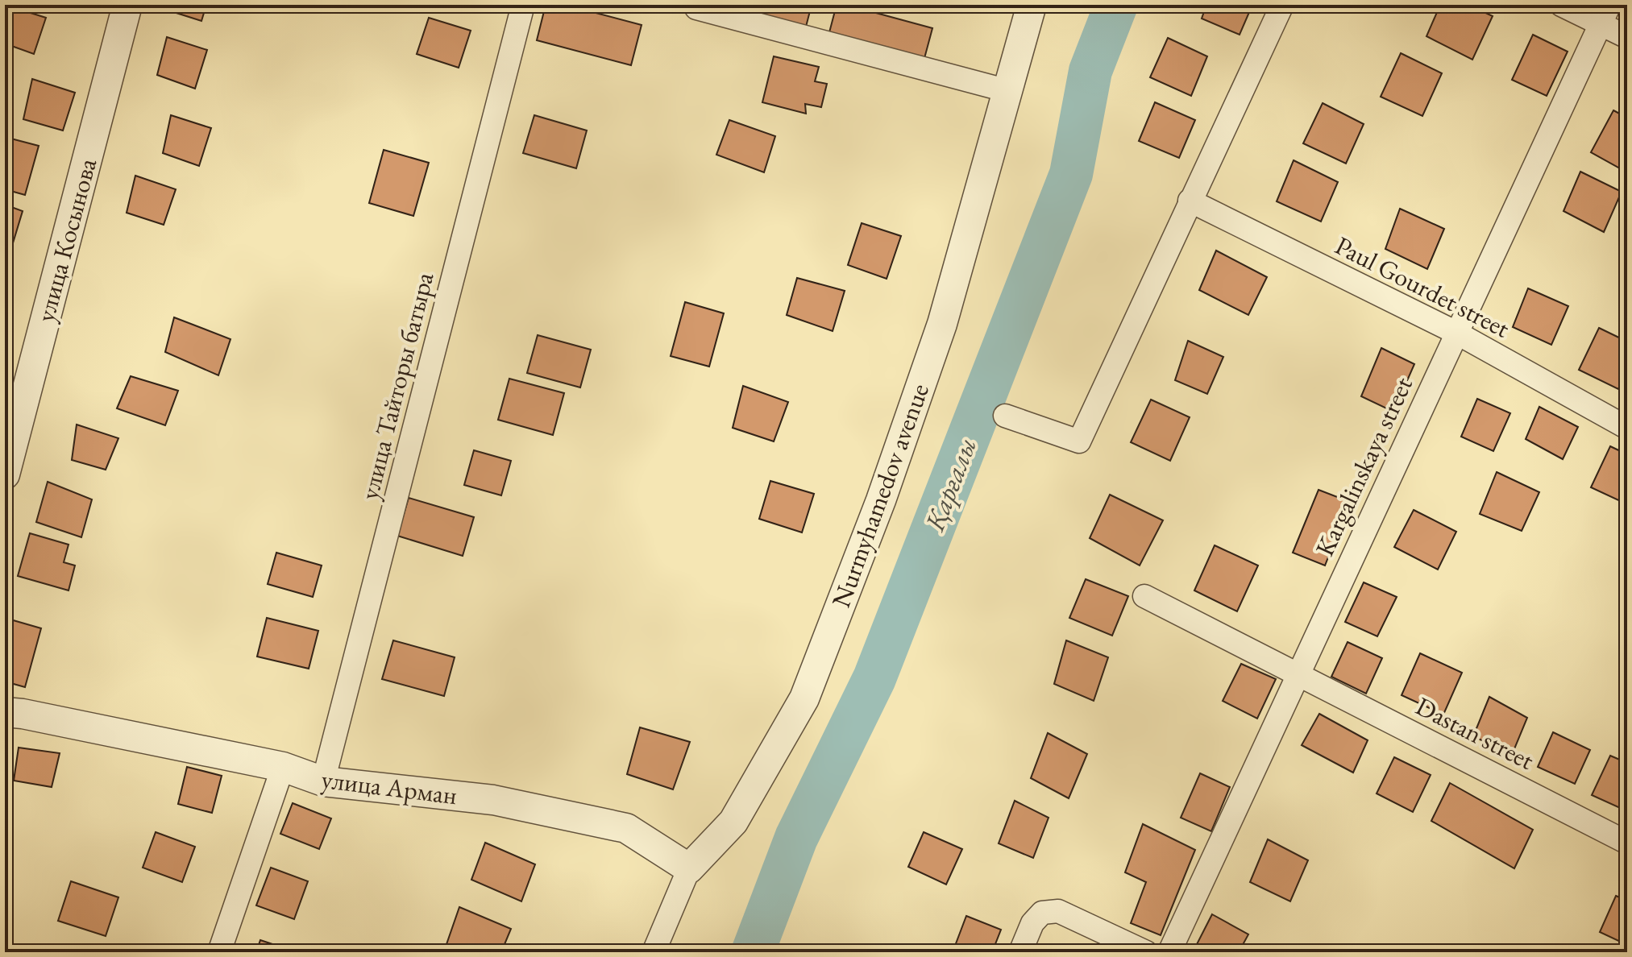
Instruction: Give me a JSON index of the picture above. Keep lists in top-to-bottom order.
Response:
{
  "streets": {
    "street": [
      "улица Косынова",
      "Paul Gourdet street",
      "улица Тайторы батыра",
      "Kargalinskaya street",
      "Nurmyhamedov avenue",
      "Dastan street",
      "улица Арман"
    ]
  },
  "crossings": [
    ["Paul Gourdet street", "Kargalinskaya street"],
    ["улица Тайторы батыра", "улица Арман"],
    ["Kargalinskaya street", "Dastan street"],
    ["Nurmyhamedov avenue", "улица Арман"]
  ],
  "water": ["Қарғалы"]
}
